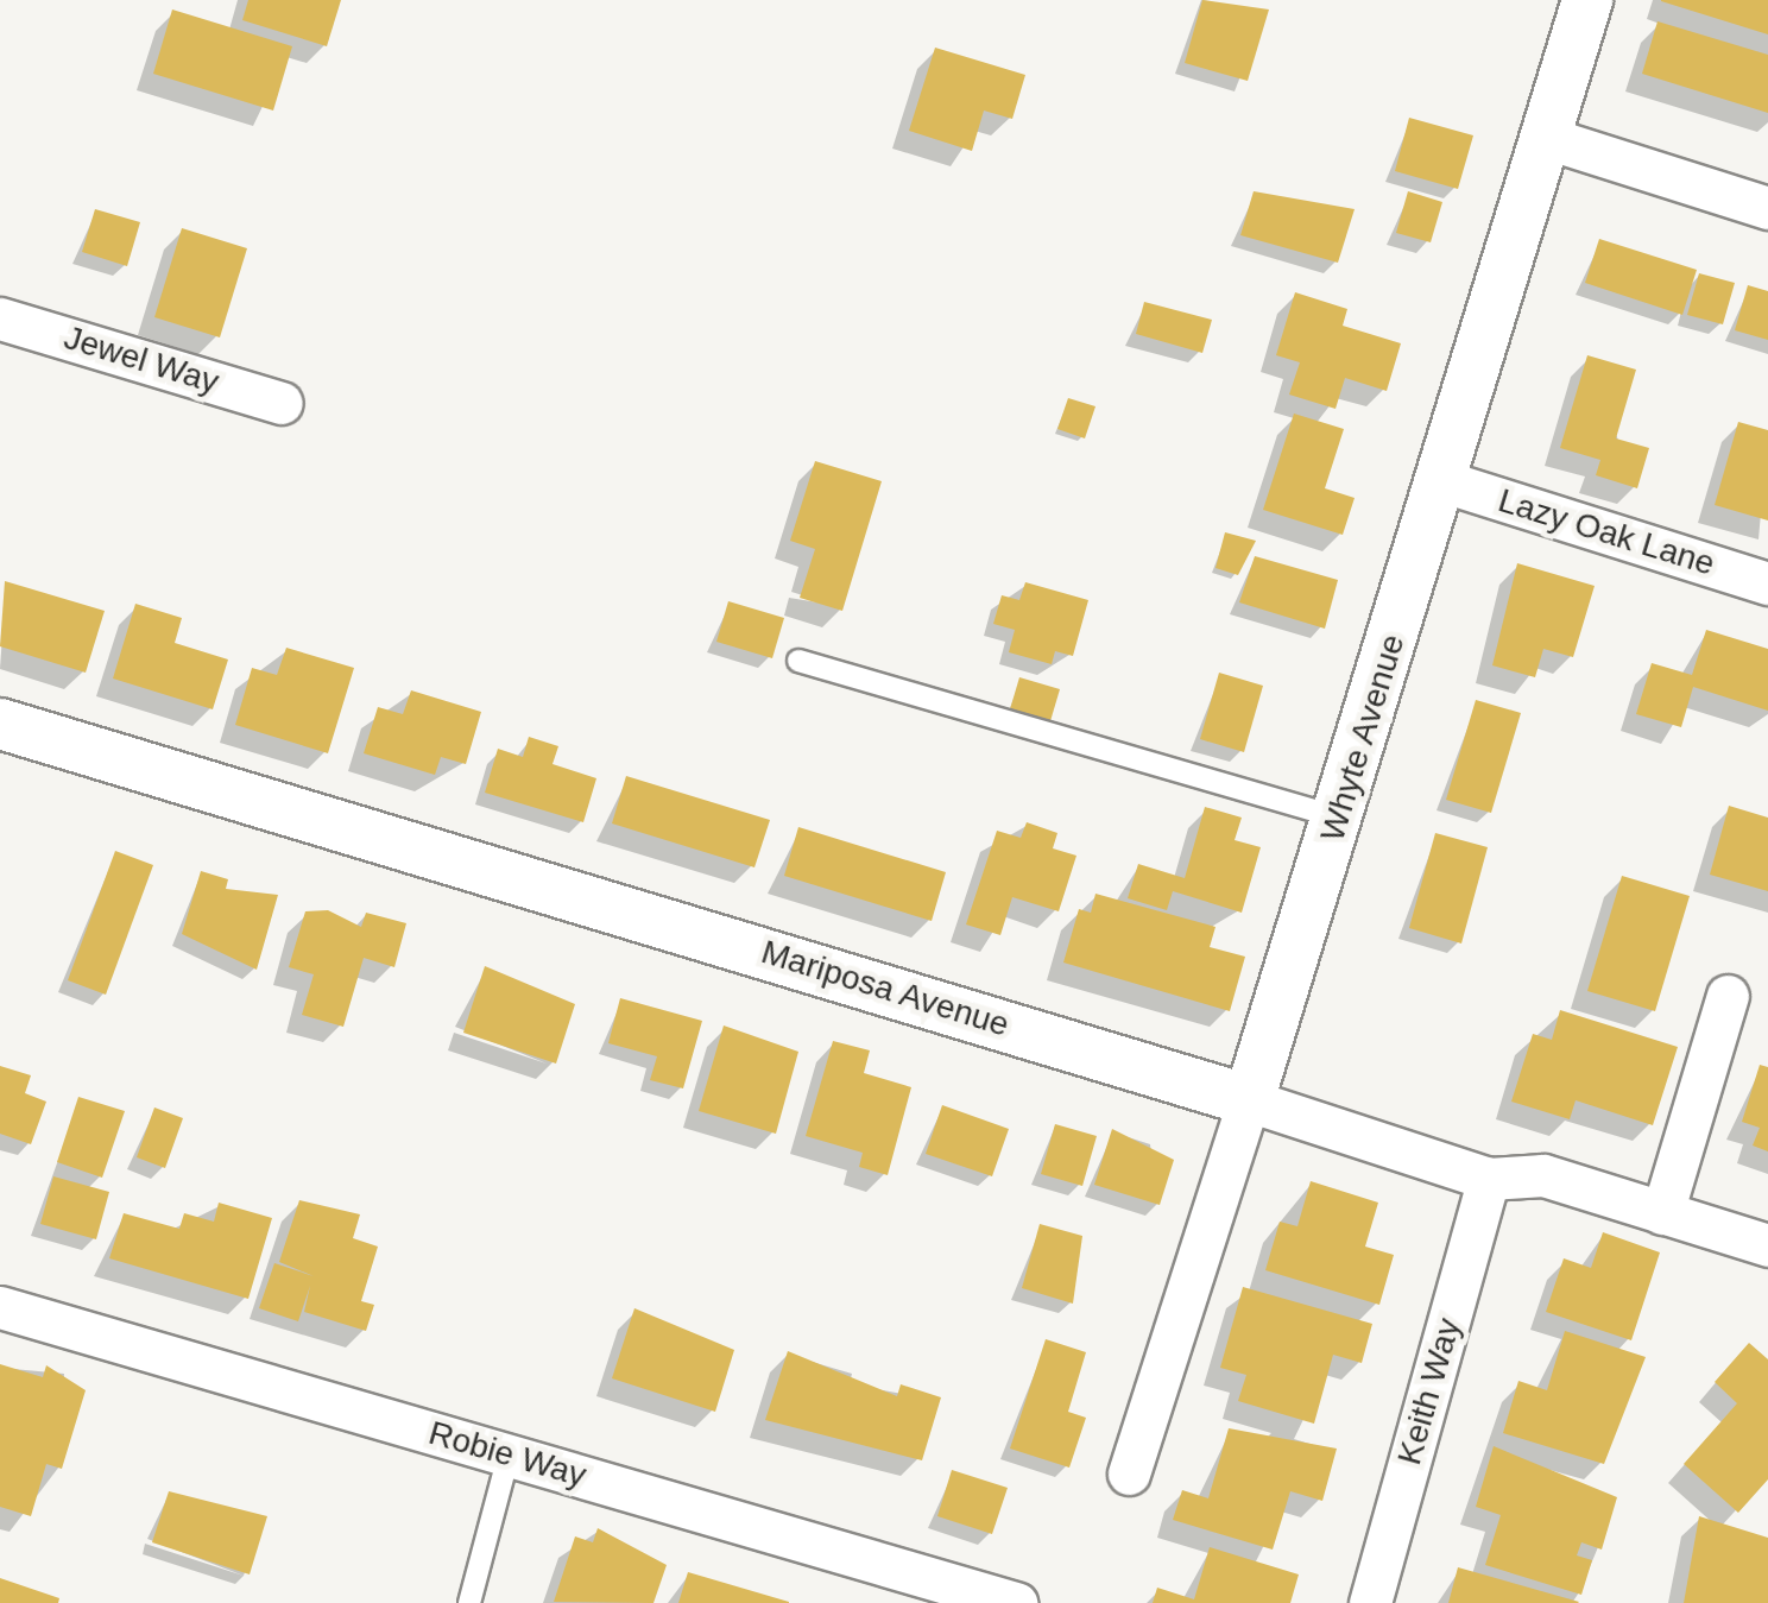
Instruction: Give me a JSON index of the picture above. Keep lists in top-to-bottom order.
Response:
{
  "streets": {
    "street": [
      "Jewel Way",
      "Lazy Oak Lane",
      "Whyte Avenue",
      "Mariposa Avenue",
      "Keith Way",
      "Robie Way"
    ]
  },
  "crossings": [
    ["Lazy Oak Lane", "Whyte Avenue"],
    ["Whyte Avenue", "Mariposa Avenue"],
    ["Mariposa Avenue", "Keith Way"]
  ]
}
